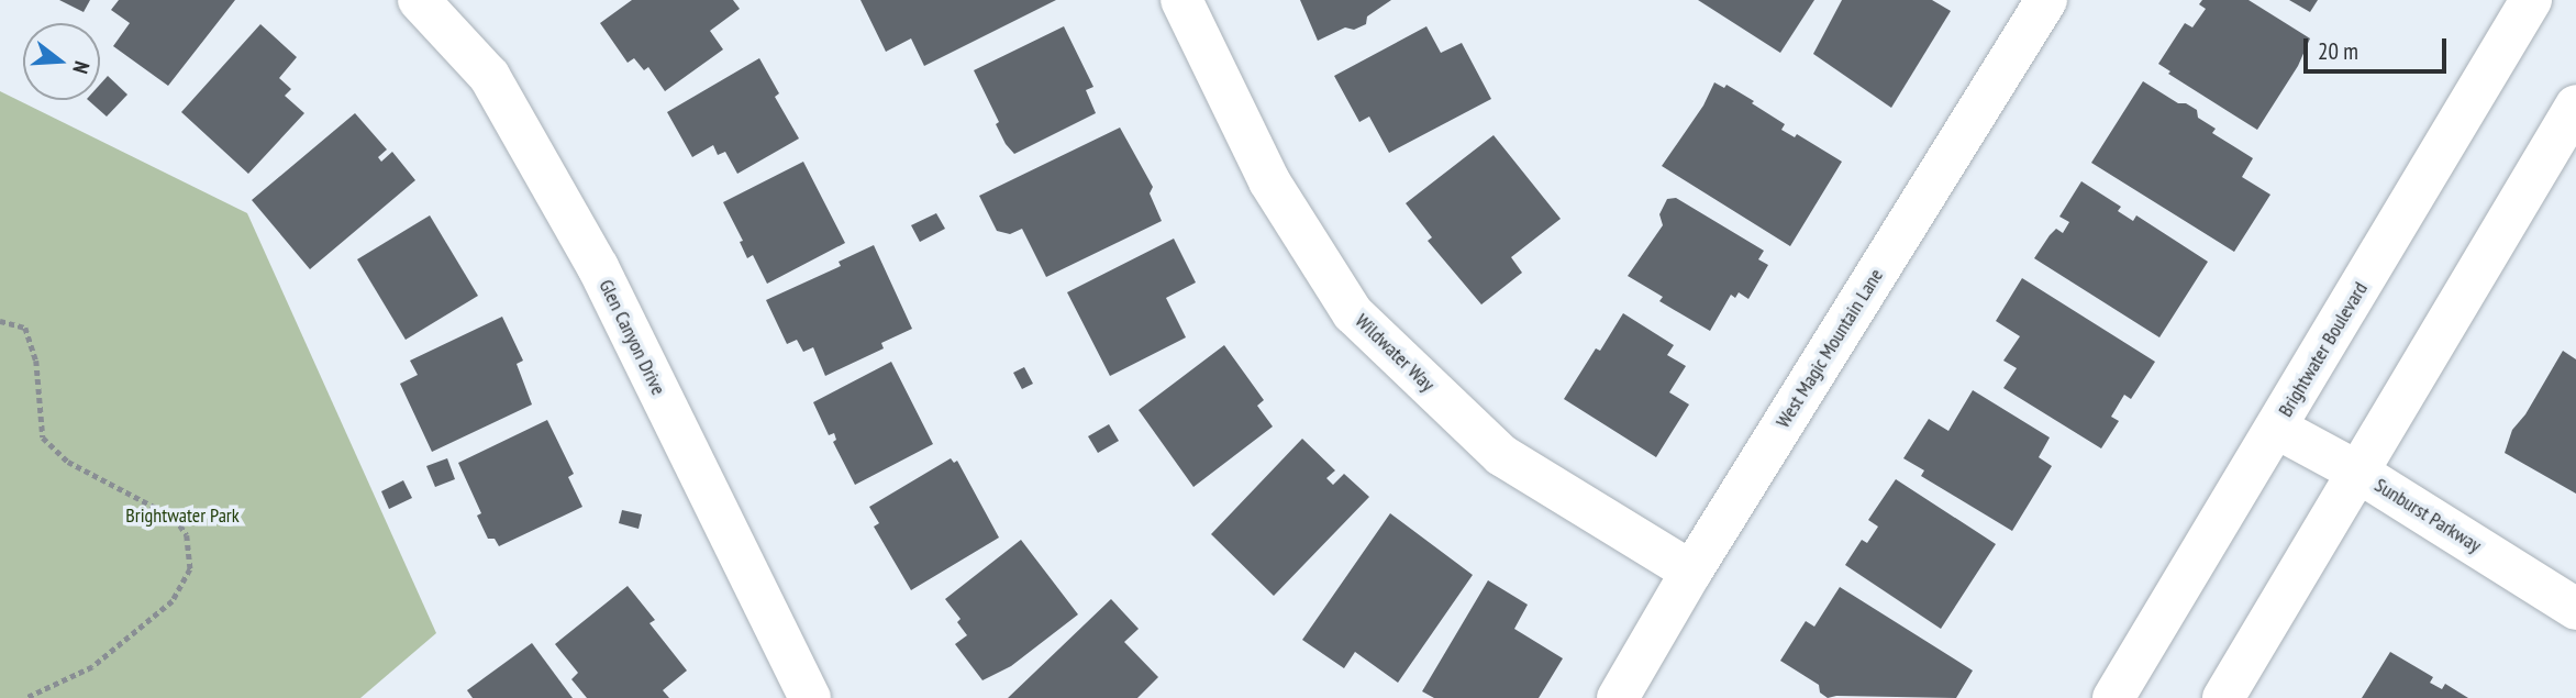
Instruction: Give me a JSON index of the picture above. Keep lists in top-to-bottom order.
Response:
{
  "streets": {
    "street": [
      "Glen Canyon Drive",
      "West Magic Mountain Lane",
      "Brightwater Boulevard",
      "Wildwater Way",
      "Sunburst Parkway"
    ]
  },
  "crossings": [
    ["West Magic Mountain Lane", "Wildwater Way"],
    ["Brightwater Boulevard", "Sunburst Parkway"]
  ],
  "parks": ["Brightwater Park"],
  "scale_bar": "20 m",
  "north": "right"
}
